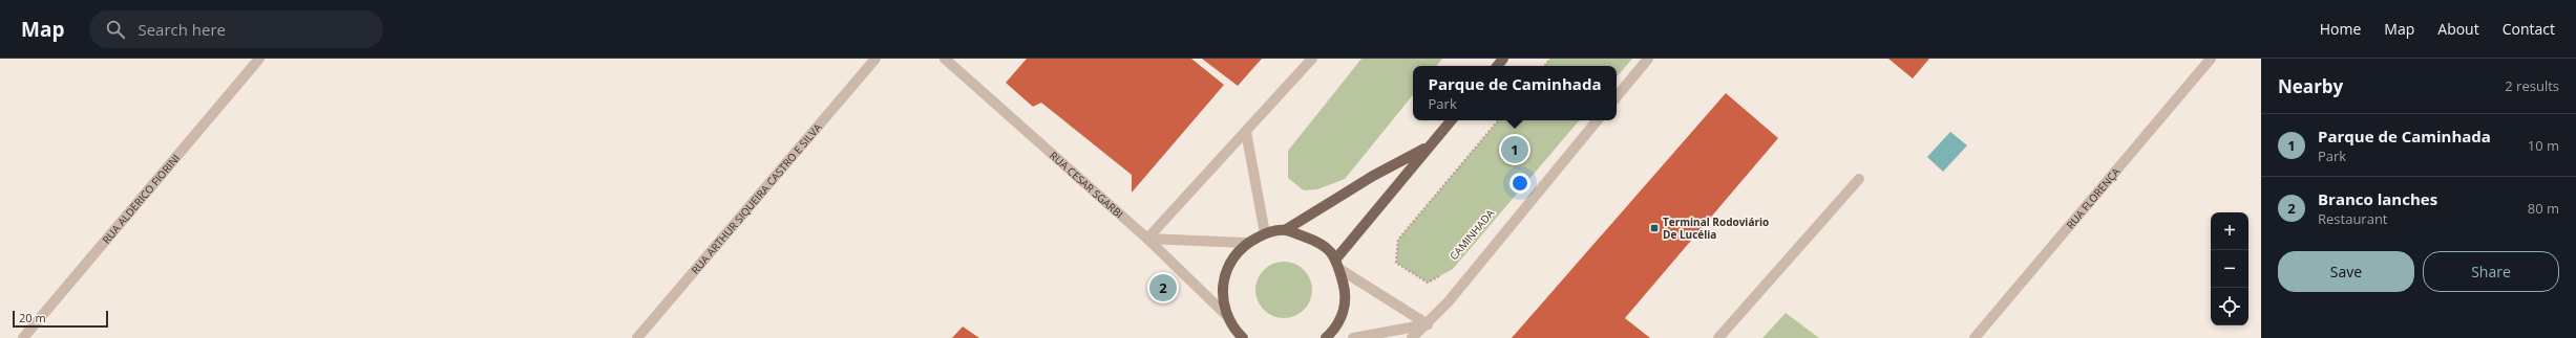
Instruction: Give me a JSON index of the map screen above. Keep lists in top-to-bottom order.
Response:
{
  "streets": {
    "street": [
      "RUA CESAR SGARBI",
      "RUA ALDERICO FIORINI",
      "RUA ARTHUR SIQUEIRA CASTRO E SILVA",
      "RUA FLORENÇA"
    ]
  },
  "places": {
    "transit": ["Terminal Rodoviário De Lucélia"]
  },
  "scale_bar": "20 m",
  "page": {
    "header": "Map",
    "search": "Search here",
    "nav": [
      "Home",
      "Map",
      "About",
      "Contact"
    ],
    "heading": ["Nearby", "2 results"],
    "popup": ["Parque de Caminhada", "Park"],
    "list": [
      {
        "mark": "1",
        "name": "Parque de Caminhada",
        "note": "Park",
        "value": "10 m"
      },
      {
        "mark": "2",
        "name": "Branco lanches",
        "note": "Restaurant",
        "value": "80 m"
      }
    ],
    "pins": ["1", "2"],
    "map_buttons": ["+", "−"],
    "buttons": ["Save", "Share"],
    "scale": "20 m"
  }
}
